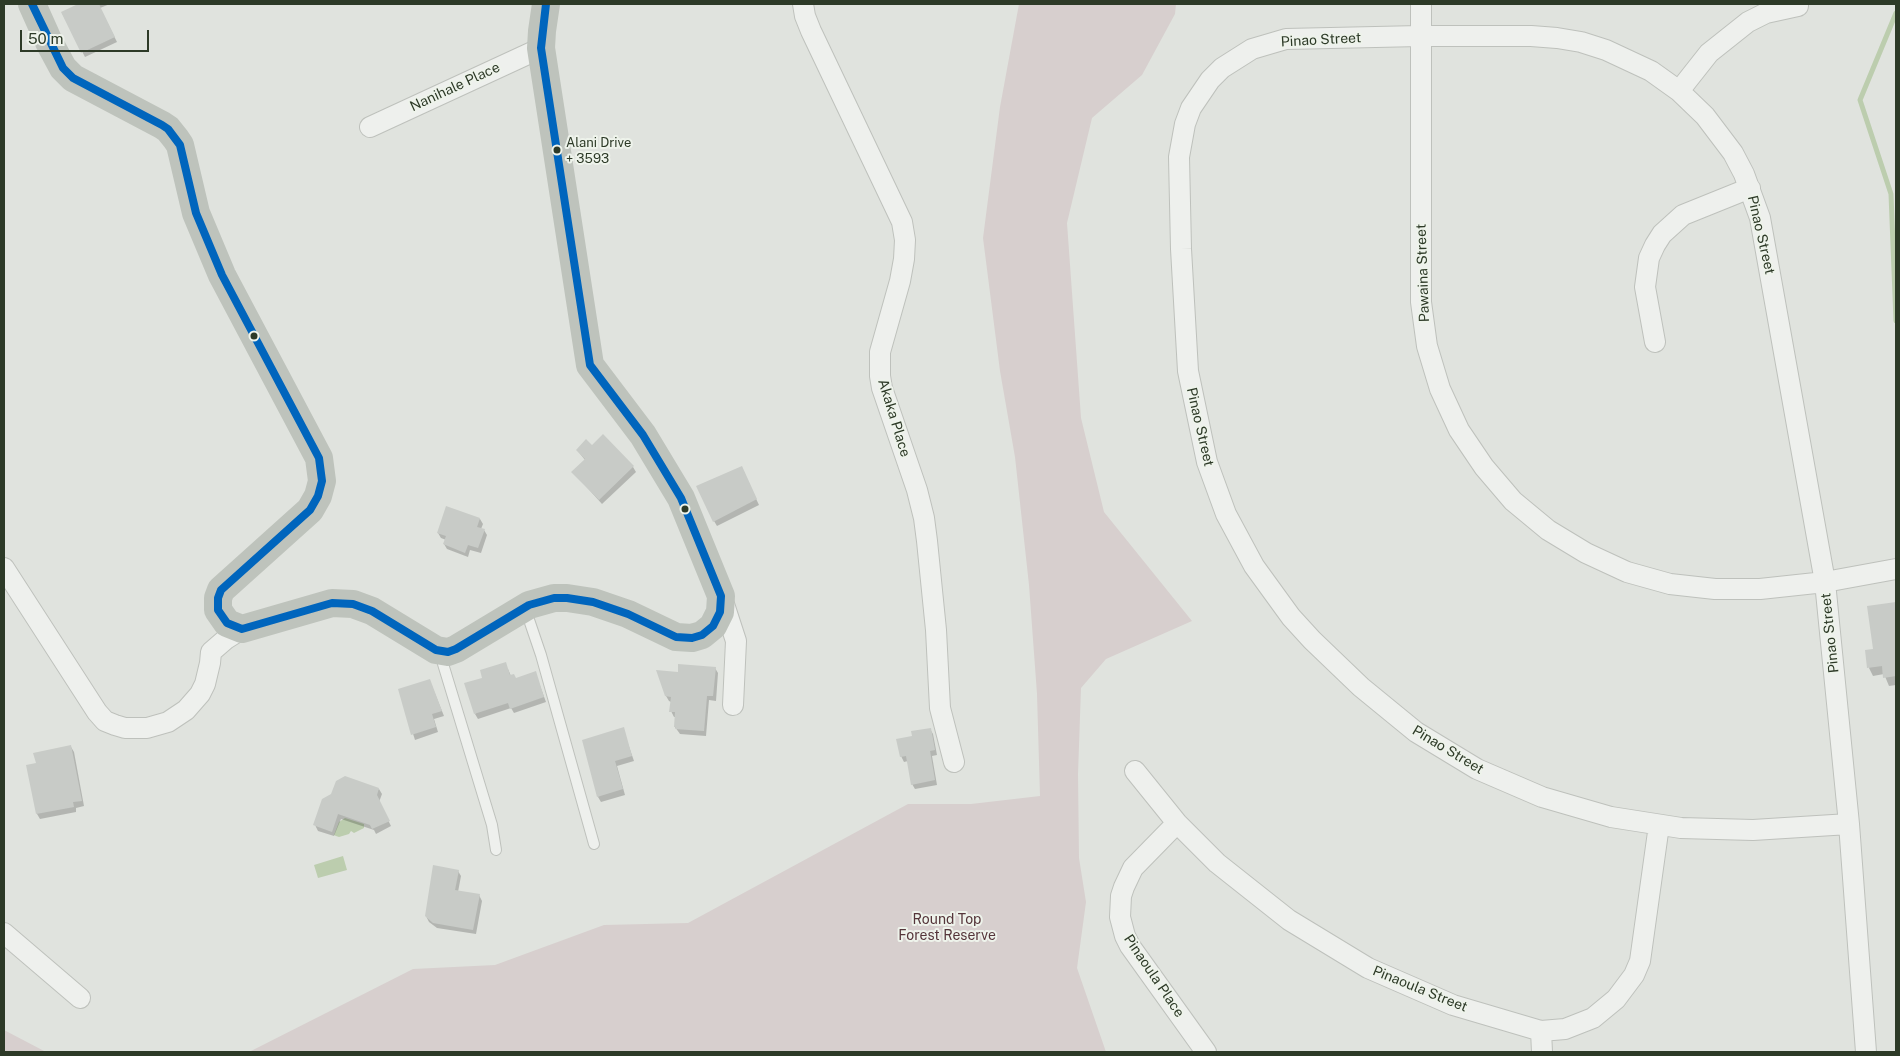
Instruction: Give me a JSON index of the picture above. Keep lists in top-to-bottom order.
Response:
{
  "streets": {
    "street": [
      "Pinao Street",
      "Nanihale Place",
      "Pawaina Street",
      "Akaka Place",
      "Pinaoula Place",
      "Pinaoula Street"
    ]
  },
  "crossings": [
    ["Pinao Street", "Pawaina Street"],
    ["Pinao Street", "Pinaoula Street"],
    ["Pinaoula Place", "Pinaoula Street"]
  ],
  "parks": ["Round Top Forest Reserve"],
  "places": ["Alani Drive + 3593"],
  "scale_bar": "50 m"
}
